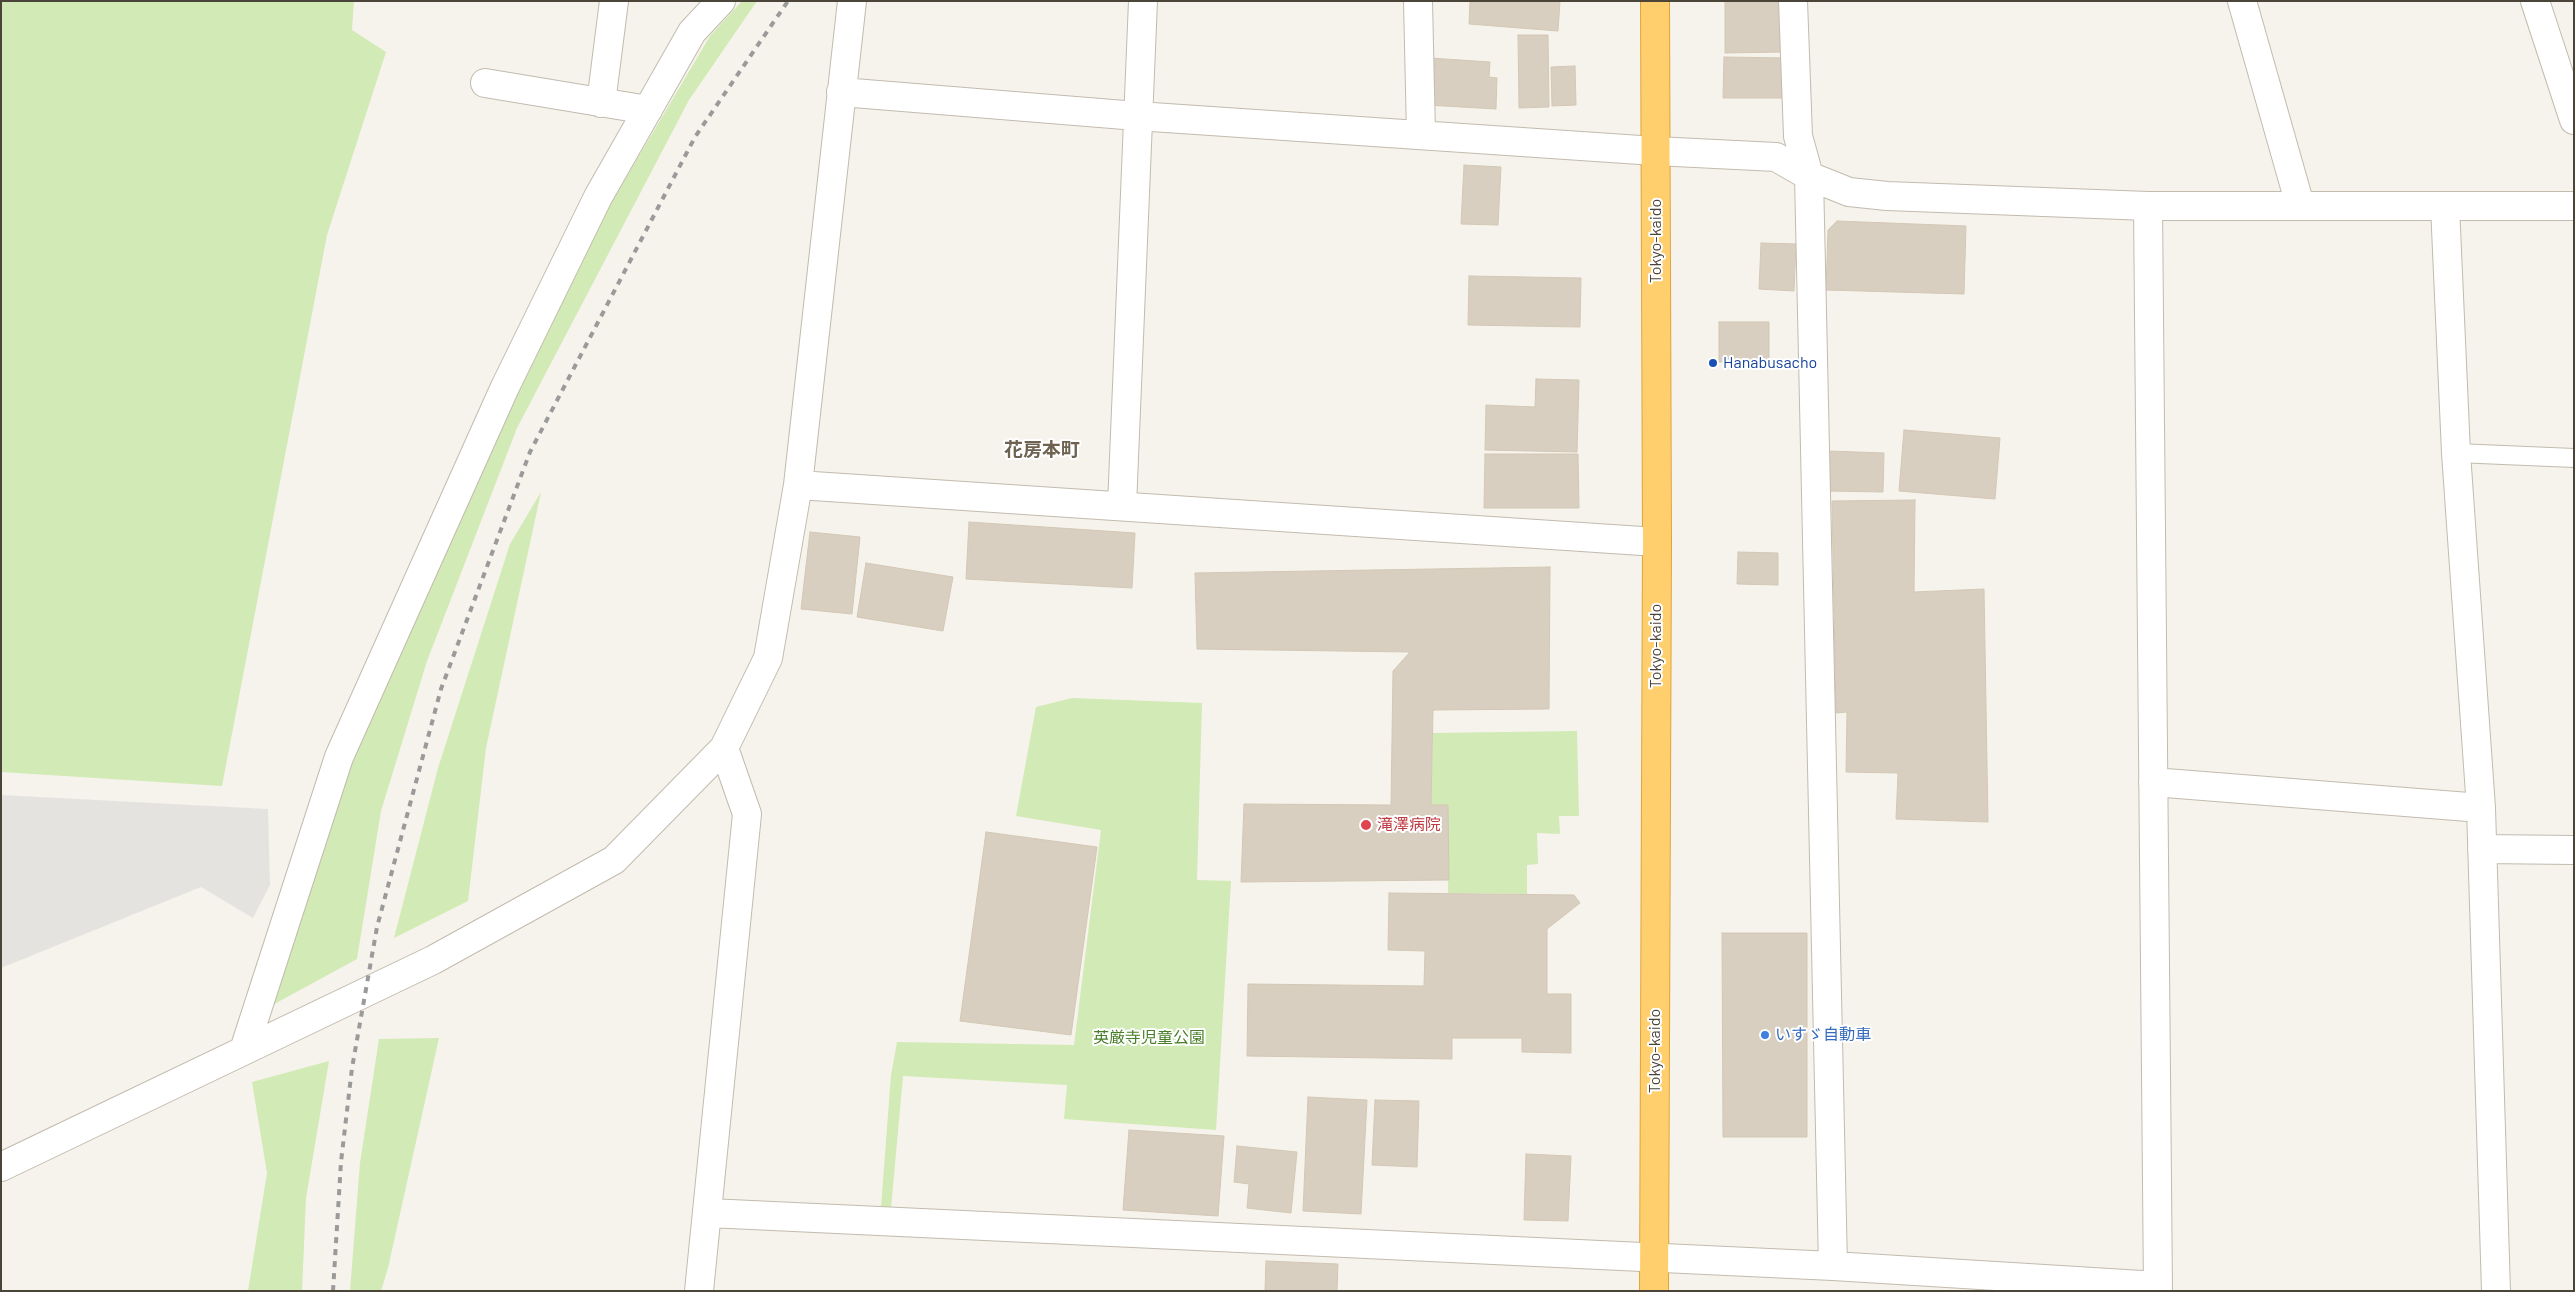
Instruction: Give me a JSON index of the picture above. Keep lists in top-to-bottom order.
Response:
{
  "streets": {
    "highway": ["Tokyo-kaido"]
  },
  "districts": ["花房本町"],
  "parks": ["英厳寺児童公園"],
  "places": ["Hanabusacho", "滝澤病院", "いすゞ自動車"]
}
